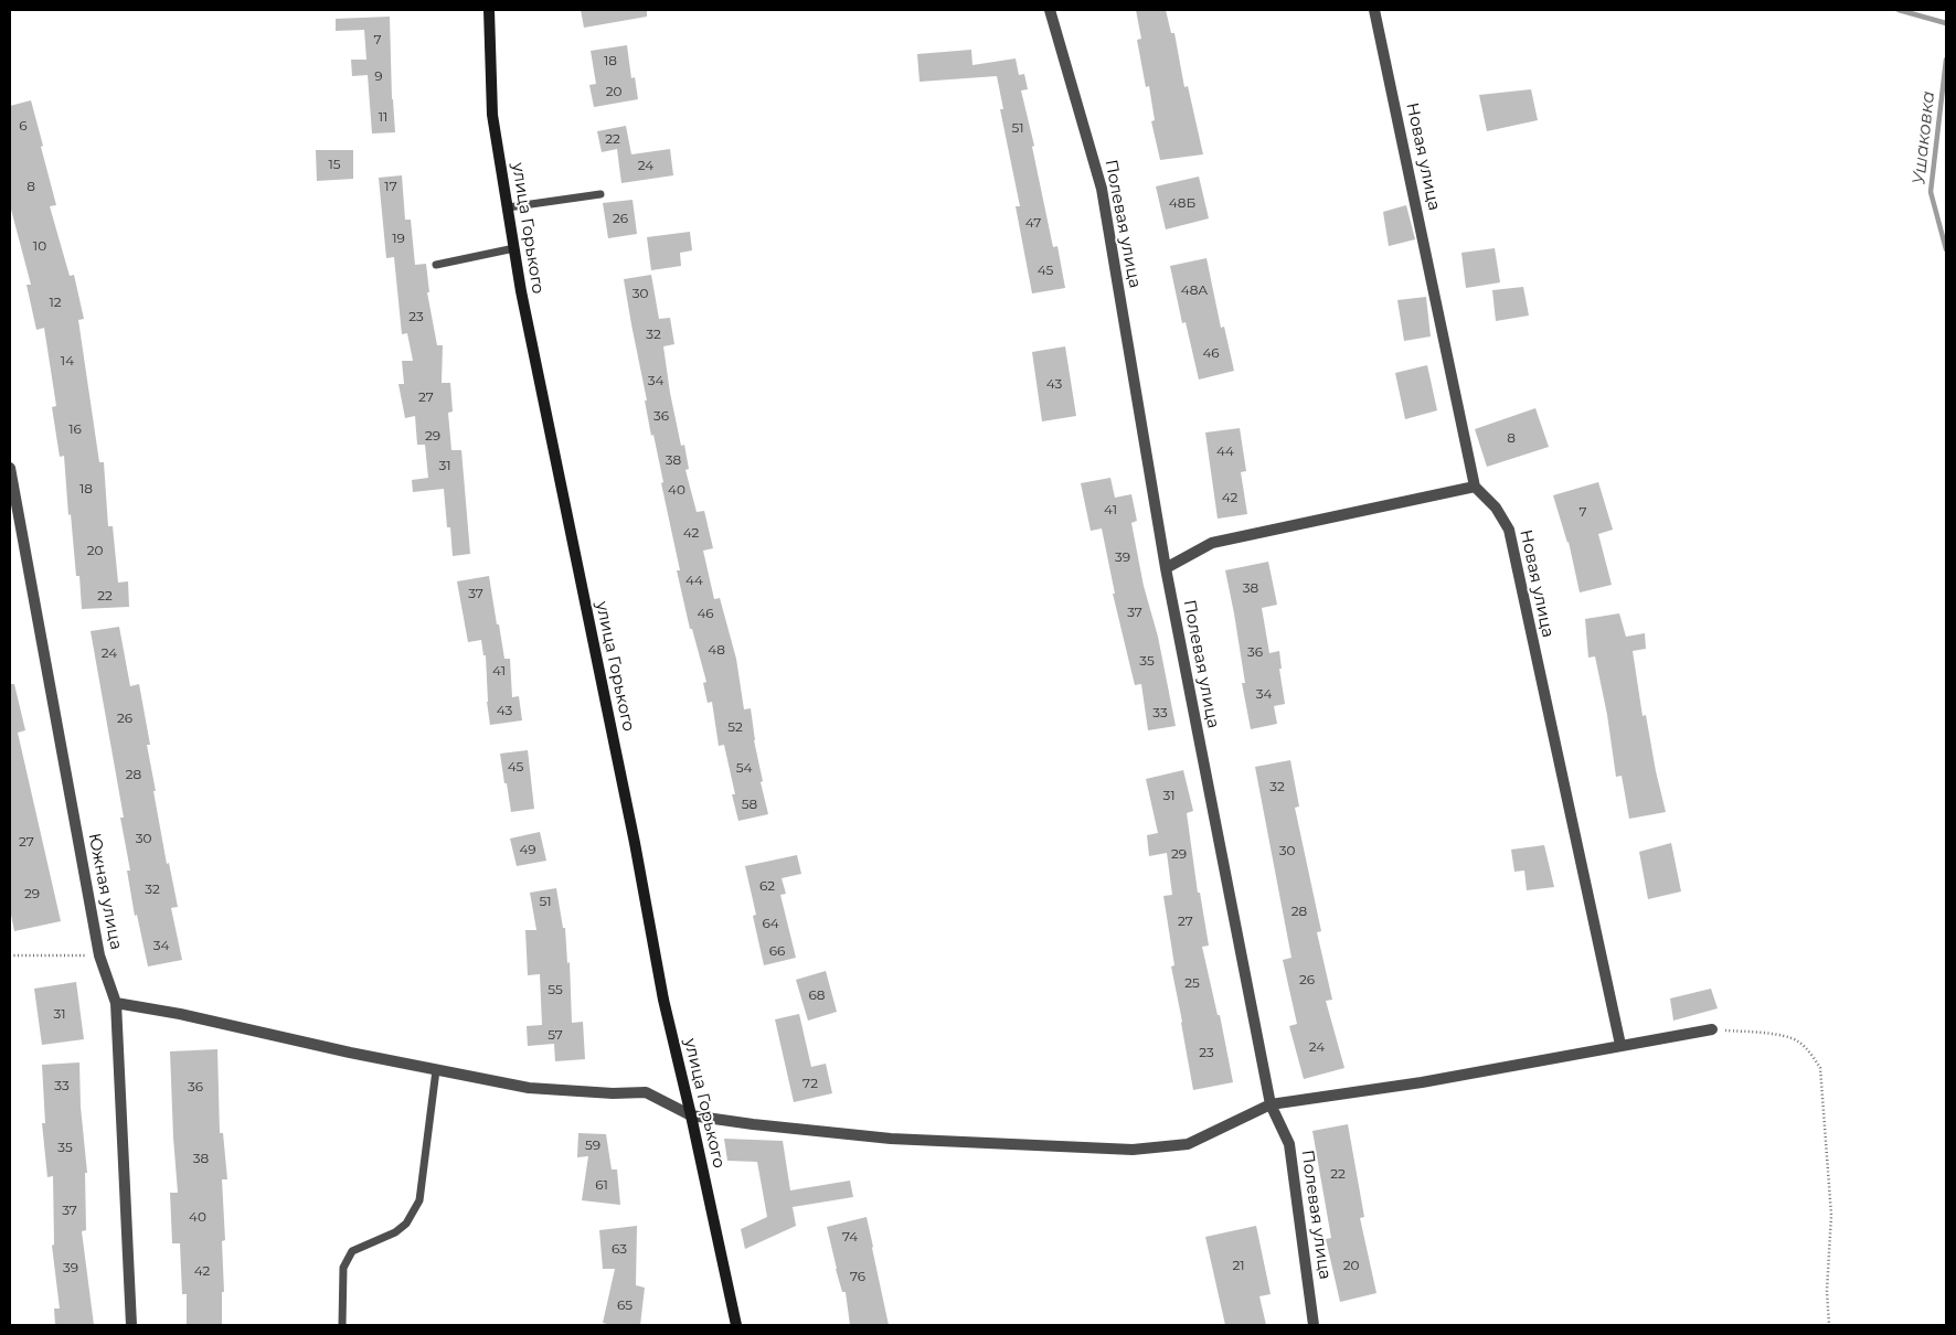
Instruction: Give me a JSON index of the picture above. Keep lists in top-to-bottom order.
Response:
{
  "streets": {
    "main road": ["улица Горького"],
    "street": ["Новая улица", "Полевая улица", "Южная улица"]
  },
  "water": ["Ушаковка"],
  "house_numbers": [
    "7",
    "18",
    "9",
    "20",
    "11",
    "6",
    "51",
    "22",
    "15",
    "24",
    "8",
    "17",
    "48Б",
    "26",
    "47",
    "19",
    "10",
    "45",
    "48А",
    "30",
    "12",
    "23",
    "32",
    "46",
    "14",
    "34",
    "43",
    "27",
    "36",
    "16",
    "29",
    "8",
    "44",
    "38",
    "31",
    "18",
    "40",
    "42",
    "41",
    "7",
    "42",
    "20",
    "39",
    "44",
    "38",
    "37",
    "22",
    "37",
    "46",
    "48",
    "36",
    "24",
    "35",
    "41",
    "34",
    "43",
    "33",
    "26",
    "52",
    "45",
    "54",
    "28",
    "32",
    "31",
    "58",
    "30",
    "27",
    "49",
    "30",
    "29",
    "62",
    "32",
    "29",
    "51",
    "28",
    "27",
    "64",
    "34",
    "66",
    "26",
    "25",
    "55",
    "68",
    "31",
    "57",
    "24",
    "23",
    "72",
    "33",
    "36",
    "59",
    "35",
    "38",
    "22",
    "61",
    "37",
    "40",
    "74",
    "63",
    "21",
    "20",
    "39",
    "42",
    "76",
    "65"
  ]
}
